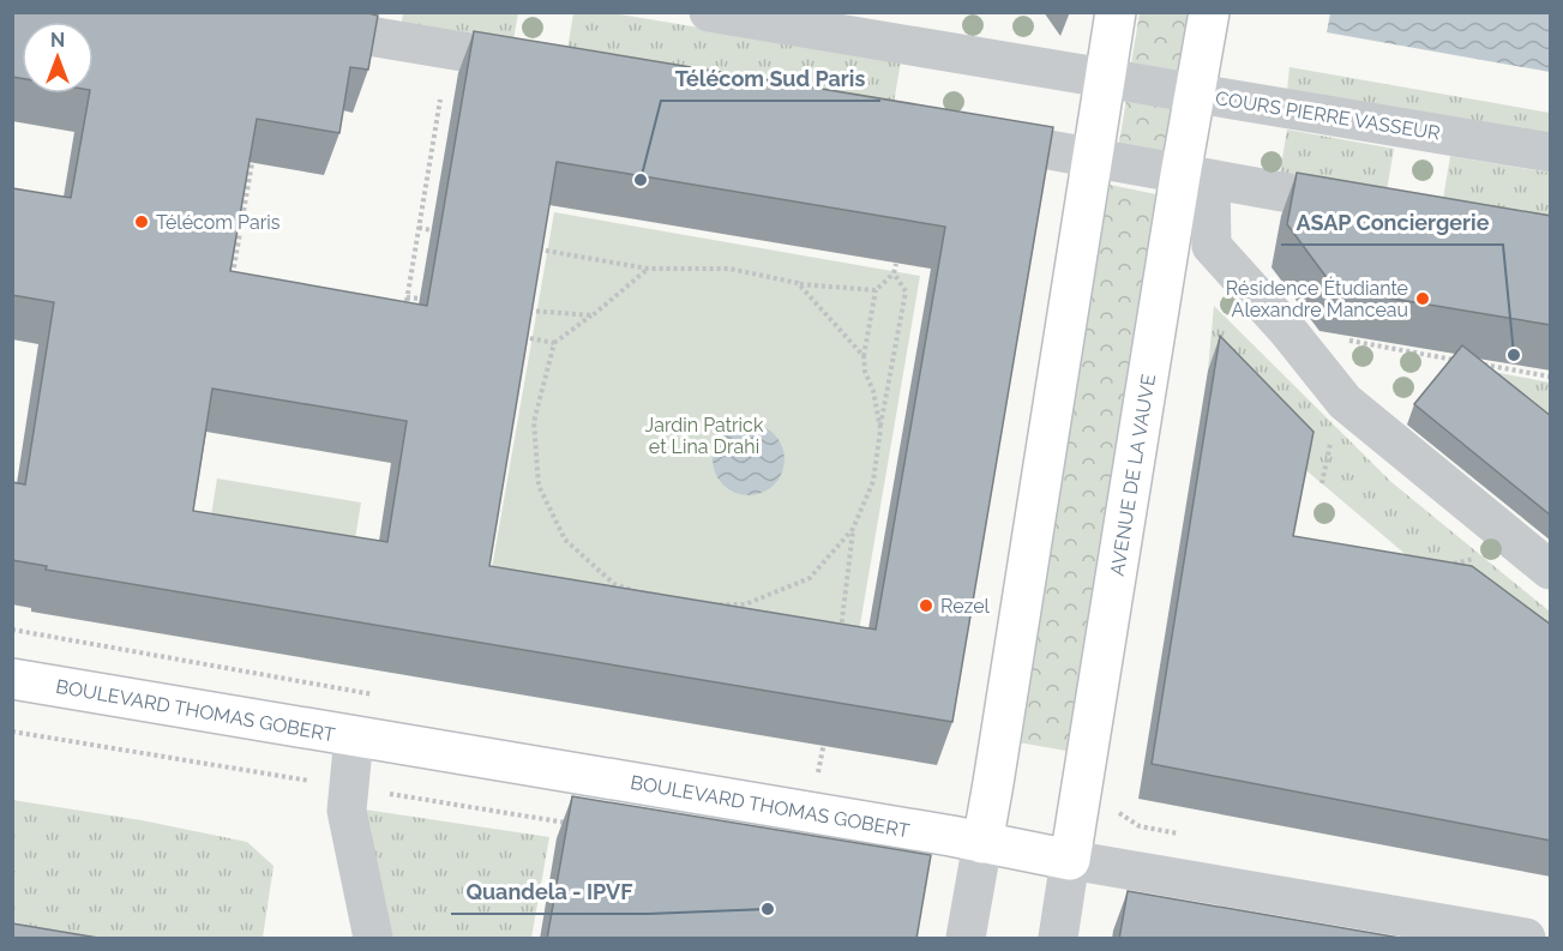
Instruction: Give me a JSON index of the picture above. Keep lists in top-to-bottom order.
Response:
{
  "streets": {
    "main road": ["AVENUE DE LA VAUVE", "BOULEVARD THOMAS GOBERT"],
    "street": ["COURS PIERRE VASSEUR"]
  },
  "crossings": [
    ["COURS PIERRE VASSEUR", "AVENUE DE LA VAUVE"],
    ["AVENUE DE LA VAUVE", "BOULEVARD THOMAS GOBERT"]
  ],
  "parks": ["Jardin Patrick et Lina Drahi"],
  "places": [
    "Télécom Sud Paris",
    "Télécom Paris",
    "Résidence Étudiante Alexandre Manceau",
    "ASAP Conciergerie",
    "Rezel",
    "Quandela - IPVF"
  ],
  "north": "top"
}
